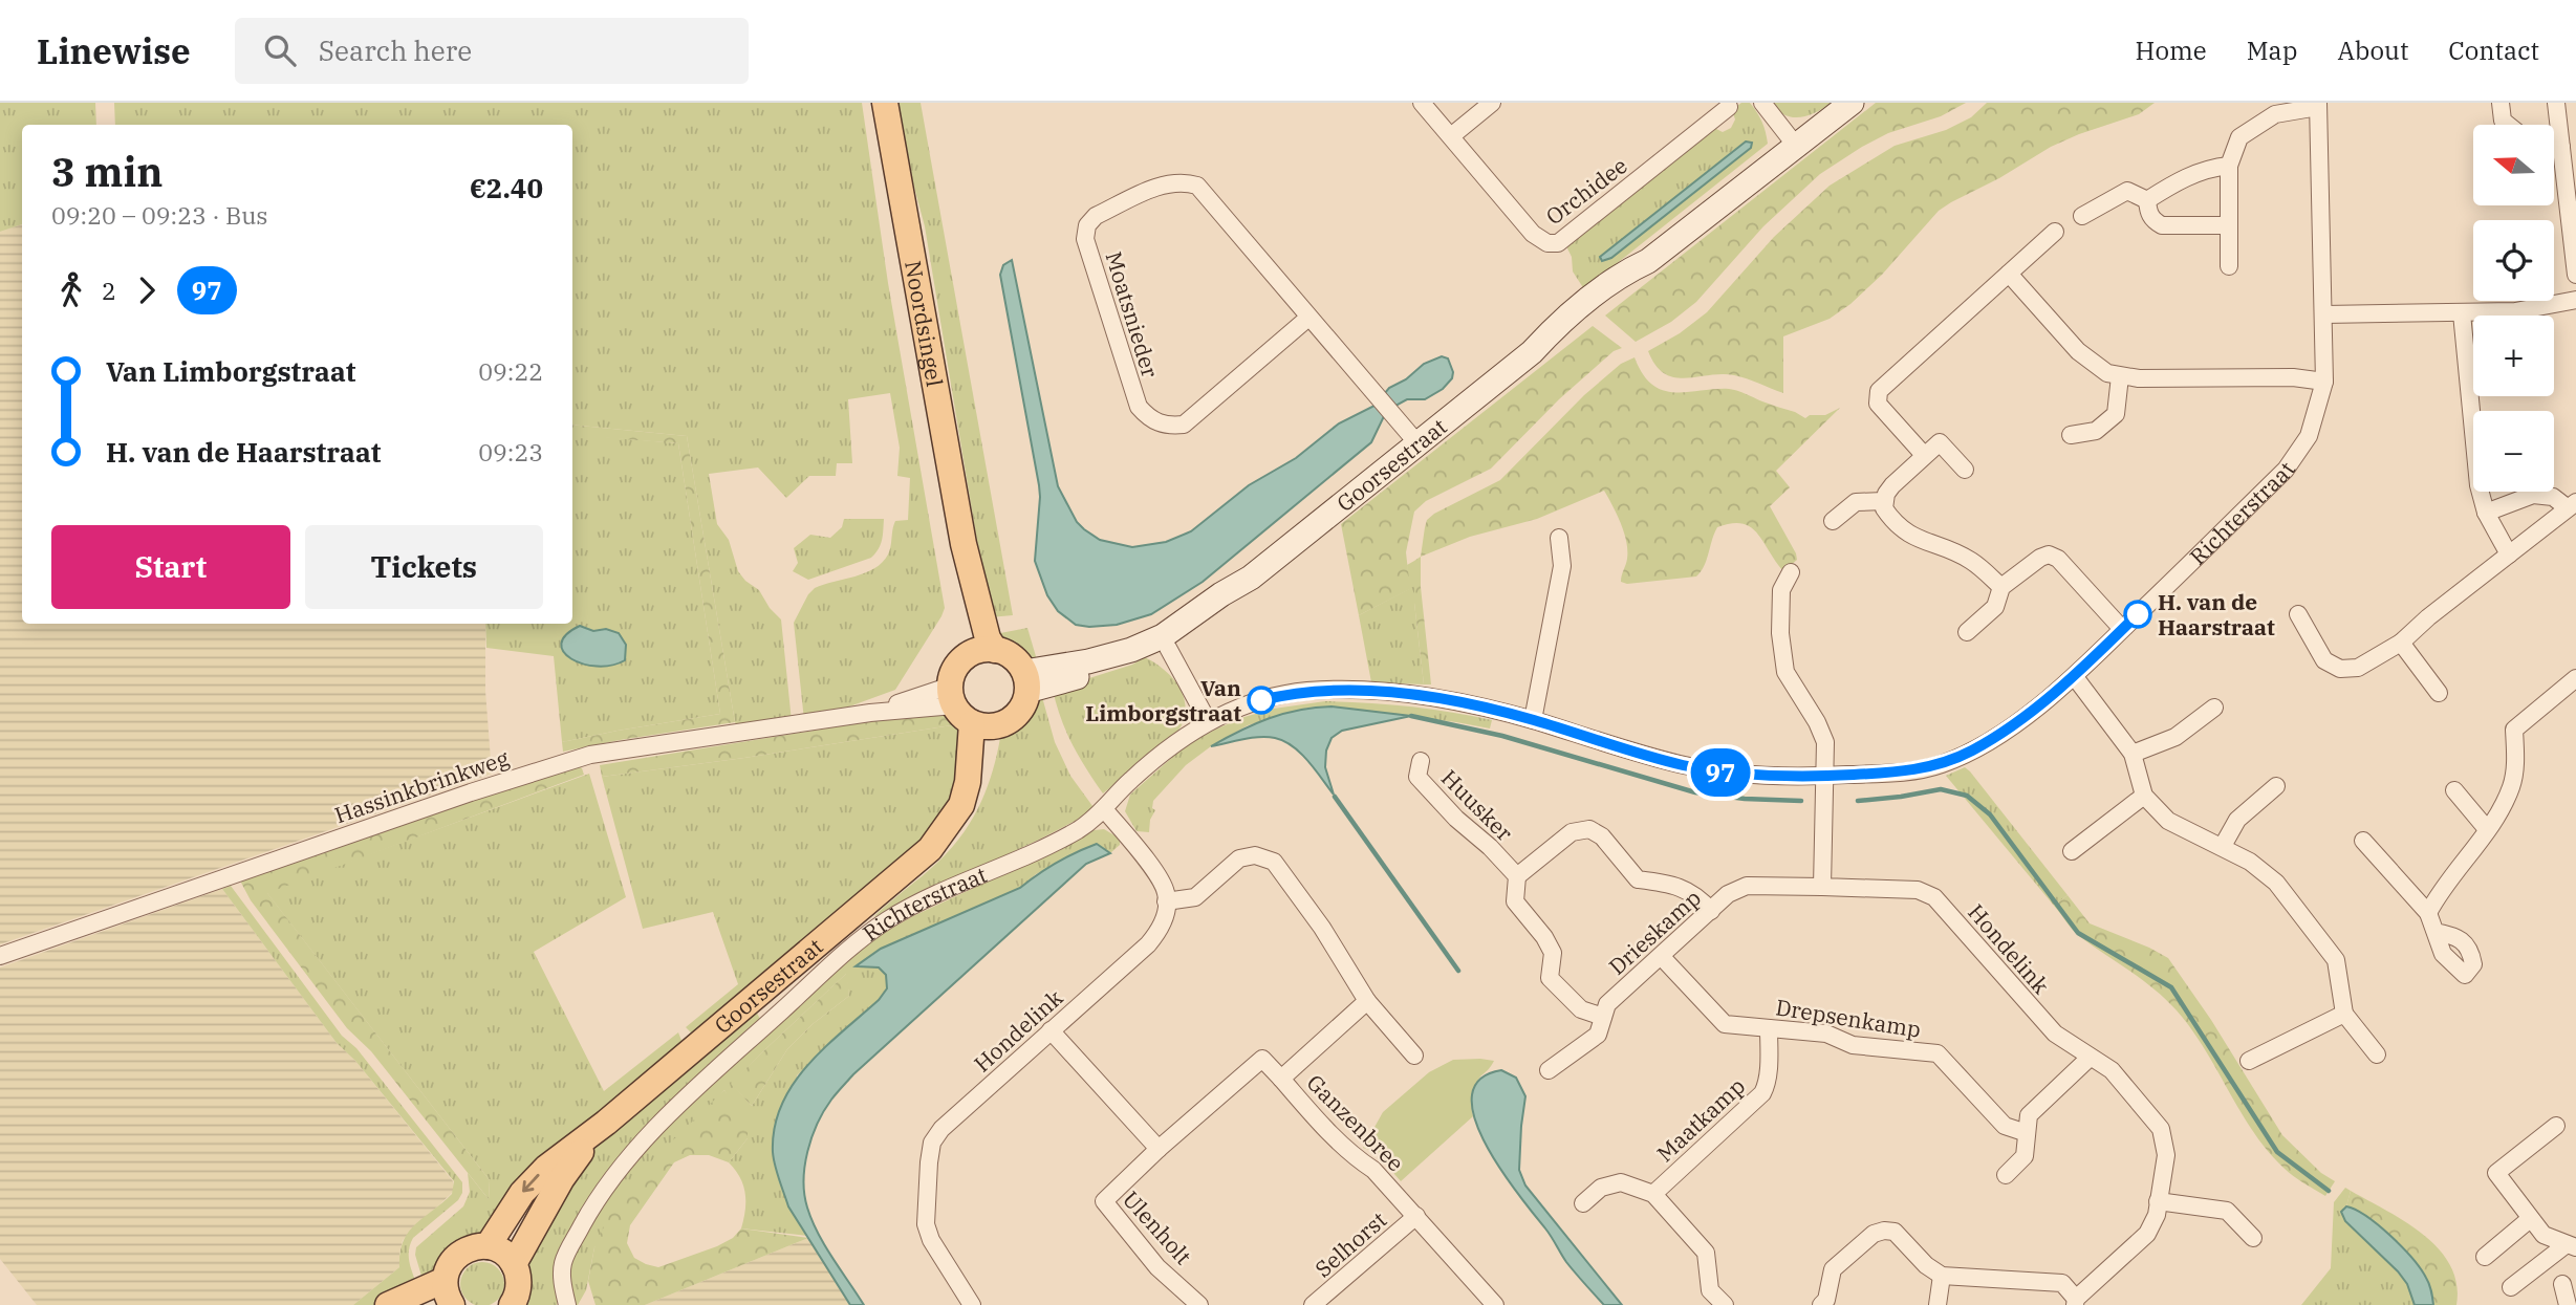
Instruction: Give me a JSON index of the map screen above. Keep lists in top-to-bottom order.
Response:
{
  "streets": {
    "main road": ["Noordsingel", "Goorsestraat"],
    "street": [
      "Orchidee",
      "Moatsnieder",
      "Richterstraat",
      "Hassinkbrinkweg",
      "Huusker",
      "Drieskamp",
      "Hondelink",
      "Drepsenkamp",
      "Maatkamp",
      "Ganzenbree",
      "Ulenholt",
      "Selhorst"
    ]
  },
  "crossings": [
    ["Moatsnieder", "Goorsestraat"],
    ["Noordsingel", "Goorsestraat"],
    ["Noordsingel", "Hassinkbrinkweg"],
    ["Goorsestraat", "Hassinkbrinkweg"],
    ["Drieskamp", "Hondelink"],
    ["Drieskamp", "Drepsenkamp"],
    ["Drepsenkamp", "Maatkamp"],
    ["Ganzenbree", "Ulenholt"],
    ["Ganzenbree", "Selhorst"]
  ],
  "places": ["H. van de Haarstraat", "Van Limborgstraat"],
  "lines": ["bus line 97"],
  "north": "left",
  "page": {
    "header": "Linewise",
    "search": "Search here",
    "nav": [
      "Home",
      "Map",
      "About",
      "Contact"
    ],
    "on_map": "97",
    "map_buttons": ["+", "−"],
    "heading": ["3 min", "09:20 – 09:23 · Bus", "€2.40"],
    "legs": ["2", "97"],
    "list": [
      {
        "name": "Van Limborgstraat",
        "value": "09:22"
      },
      {
        "name": "H. van de Haarstraat",
        "value": "09:23"
      }
    ],
    "buttons": ["Start", "Tickets"]
  }
}
